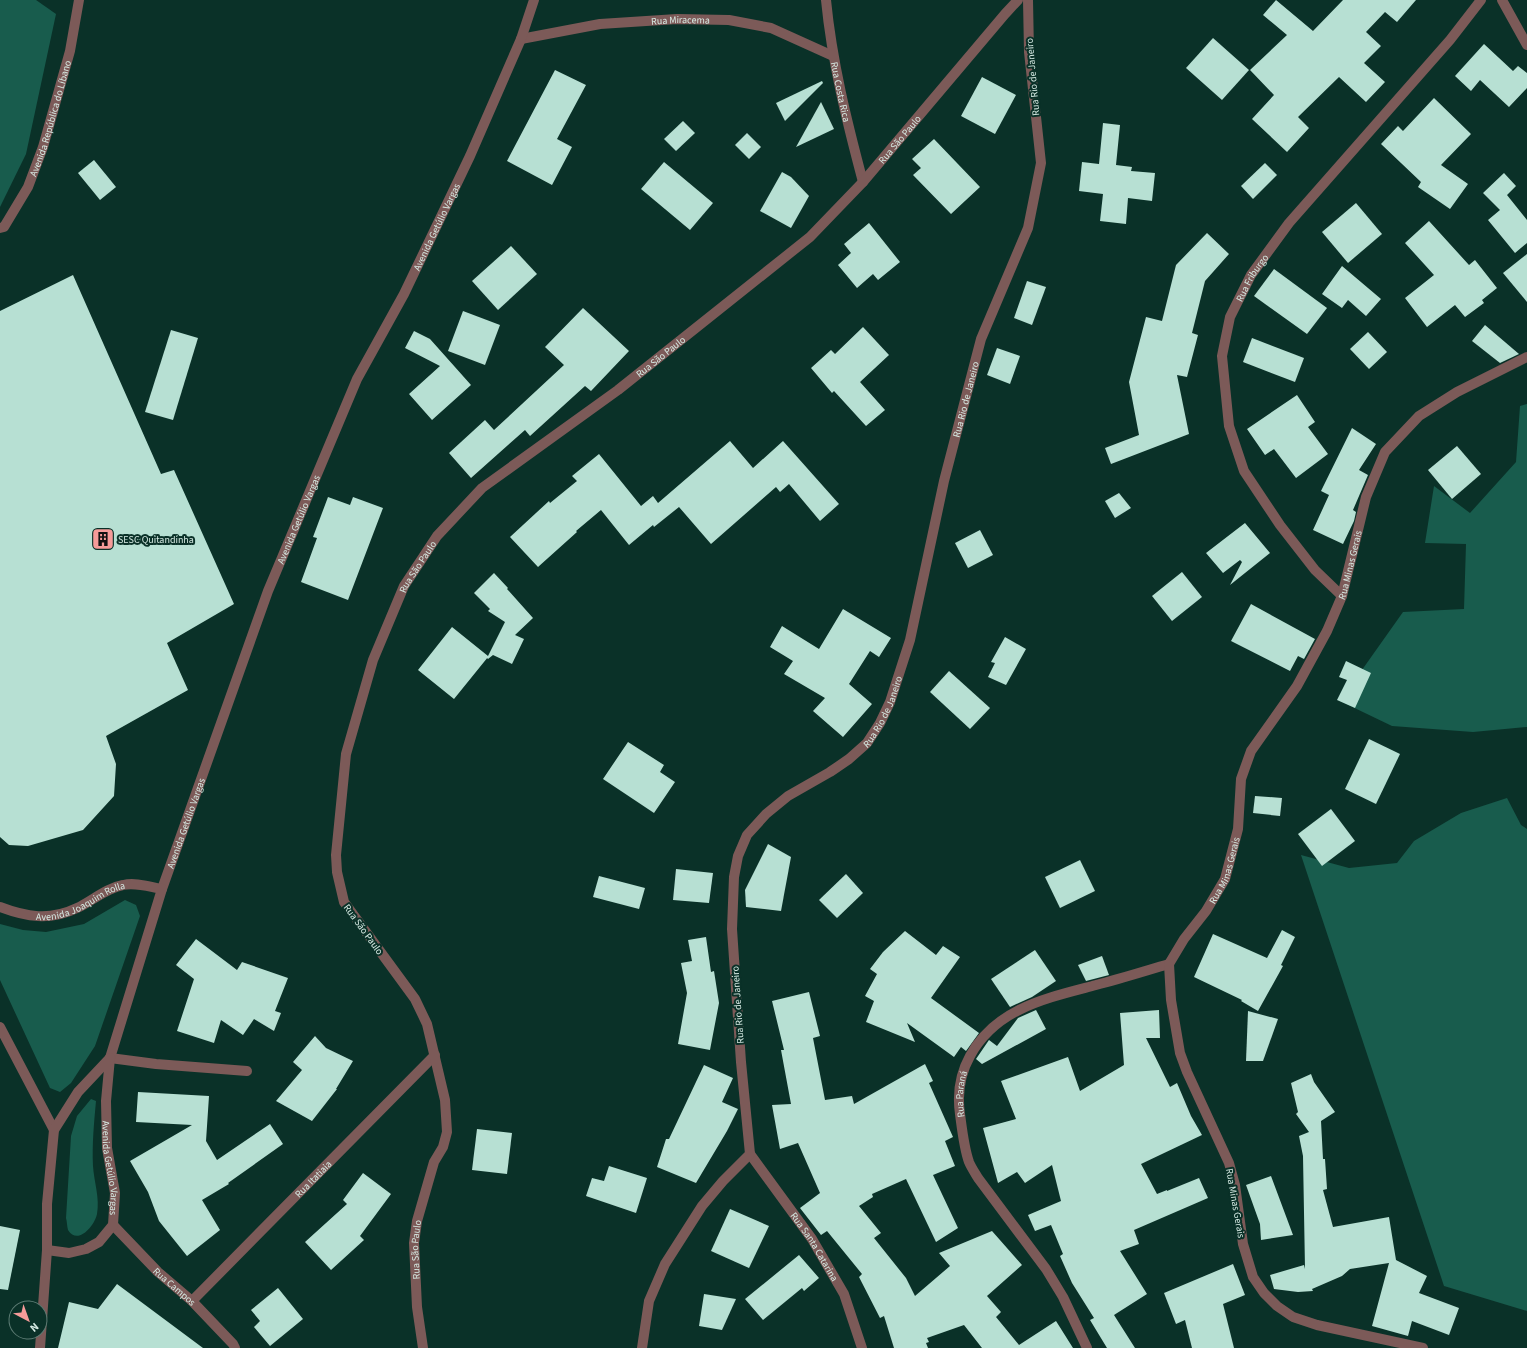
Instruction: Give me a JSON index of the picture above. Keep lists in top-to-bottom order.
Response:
{
  "streets": {
    "street": [
      "Rua Miracema",
      "Rua Rio de Janeiro",
      "Rua Costa Rica",
      "Avenida República do Líbano",
      "Rua São Paulo",
      "Avenida Getúlio Vargas",
      "Rua Friburgo",
      "Rua Minas Gerais",
      "Avenida Joaquim Rolla",
      "Rua Paraná",
      "Rua Itatiaia",
      "Rua Santa Catarina",
      "Rua Campos"
    ]
  },
  "crossings": [
    ["Rua Miracema", "Rua Costa Rica"],
    ["Rua Miracema", "Avenida Getúlio Vargas"],
    ["Rua Rio de Janeiro", "Rua Santa Catarina"],
    ["Rua Costa Rica", "Rua São Paulo"],
    ["Rua São Paulo", "Rua Itatiaia"],
    ["Avenida Getúlio Vargas", "Avenida Joaquim Rolla"],
    ["Avenida Getúlio Vargas", "Rua Campos"],
    ["Rua Friburgo", "Rua Minas Gerais"],
    ["Rua Minas Gerais", "Rua Paraná"],
    ["Rua Itatiaia", "Rua Campos"]
  ],
  "places": {
    "building": ["SESC Quitandinha"]
  },
  "north": "bottom right"
}
